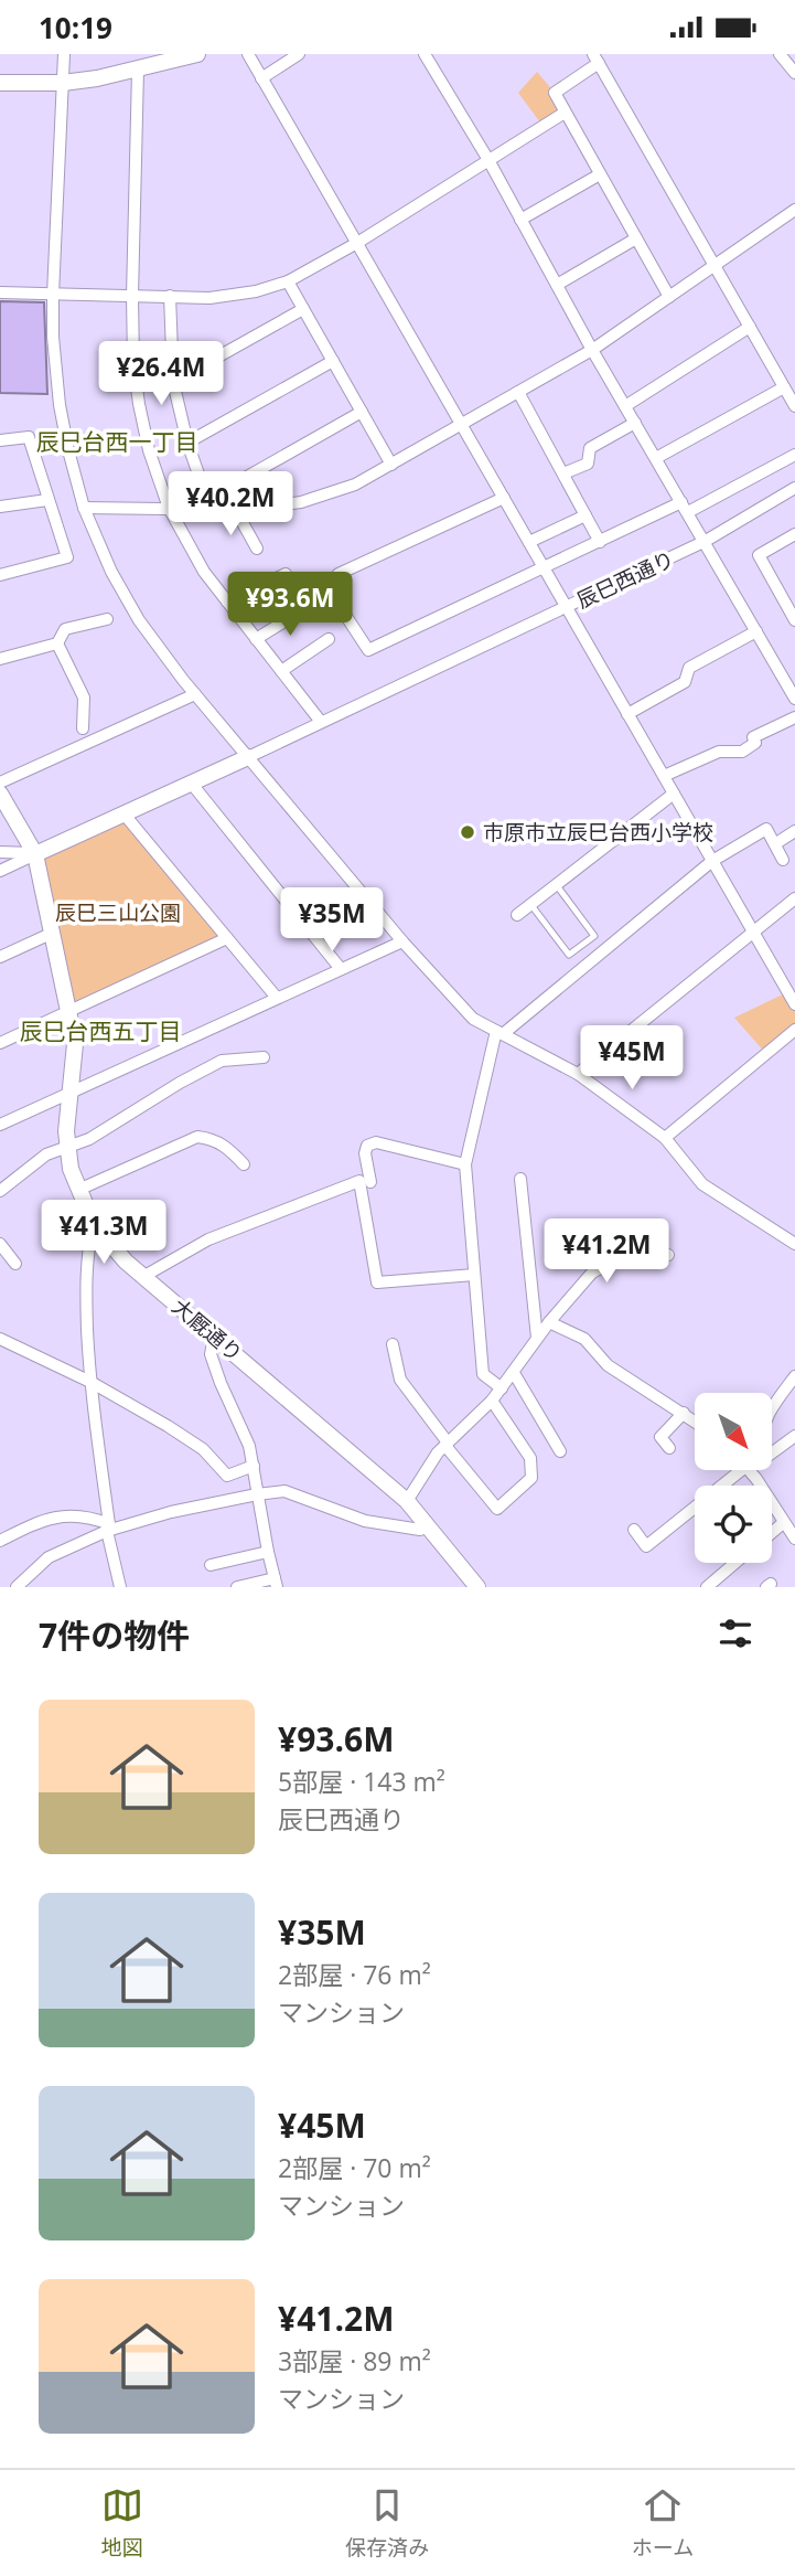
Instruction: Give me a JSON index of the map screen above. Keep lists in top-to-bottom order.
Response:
{
  "streets": {
    "street": ["辰巳西通り", "大厩通り"]
  },
  "crossings": [
    ["辰巳西通り", "大厩通り"]
  ],
  "districts": ["辰巳台西一丁目", "辰巳台西五丁目"],
  "parks": ["辰巳三山公園"],
  "places": ["市原市立辰巳台西小学校"],
  "north": "bottom right",
  "page": {
    "status": "10:19",
    "price": [
      "¥26.4M",
      "¥40.2M",
      "¥93.6M",
      "¥35M",
      "¥45M",
      "¥41.3M",
      "¥41.2M"
    ],
    "heading": "7件の物件",
    "list": [
      {
        "name": "¥93.6M",
        "note": "5部屋 · 143 m² · 辰巳西通り"
      },
      {
        "name": "¥35M",
        "note": "2部屋 · 76 m² · マンション"
      },
      {
        "name": "¥45M",
        "note": "2部屋 · 70 m² · マンション"
      },
      {
        "name": "¥41.2M",
        "note": "3部屋 · 89 m² · マンション"
      }
    ],
    "tabs": ["地図", "保存済み", "ホーム"]
  }
}
